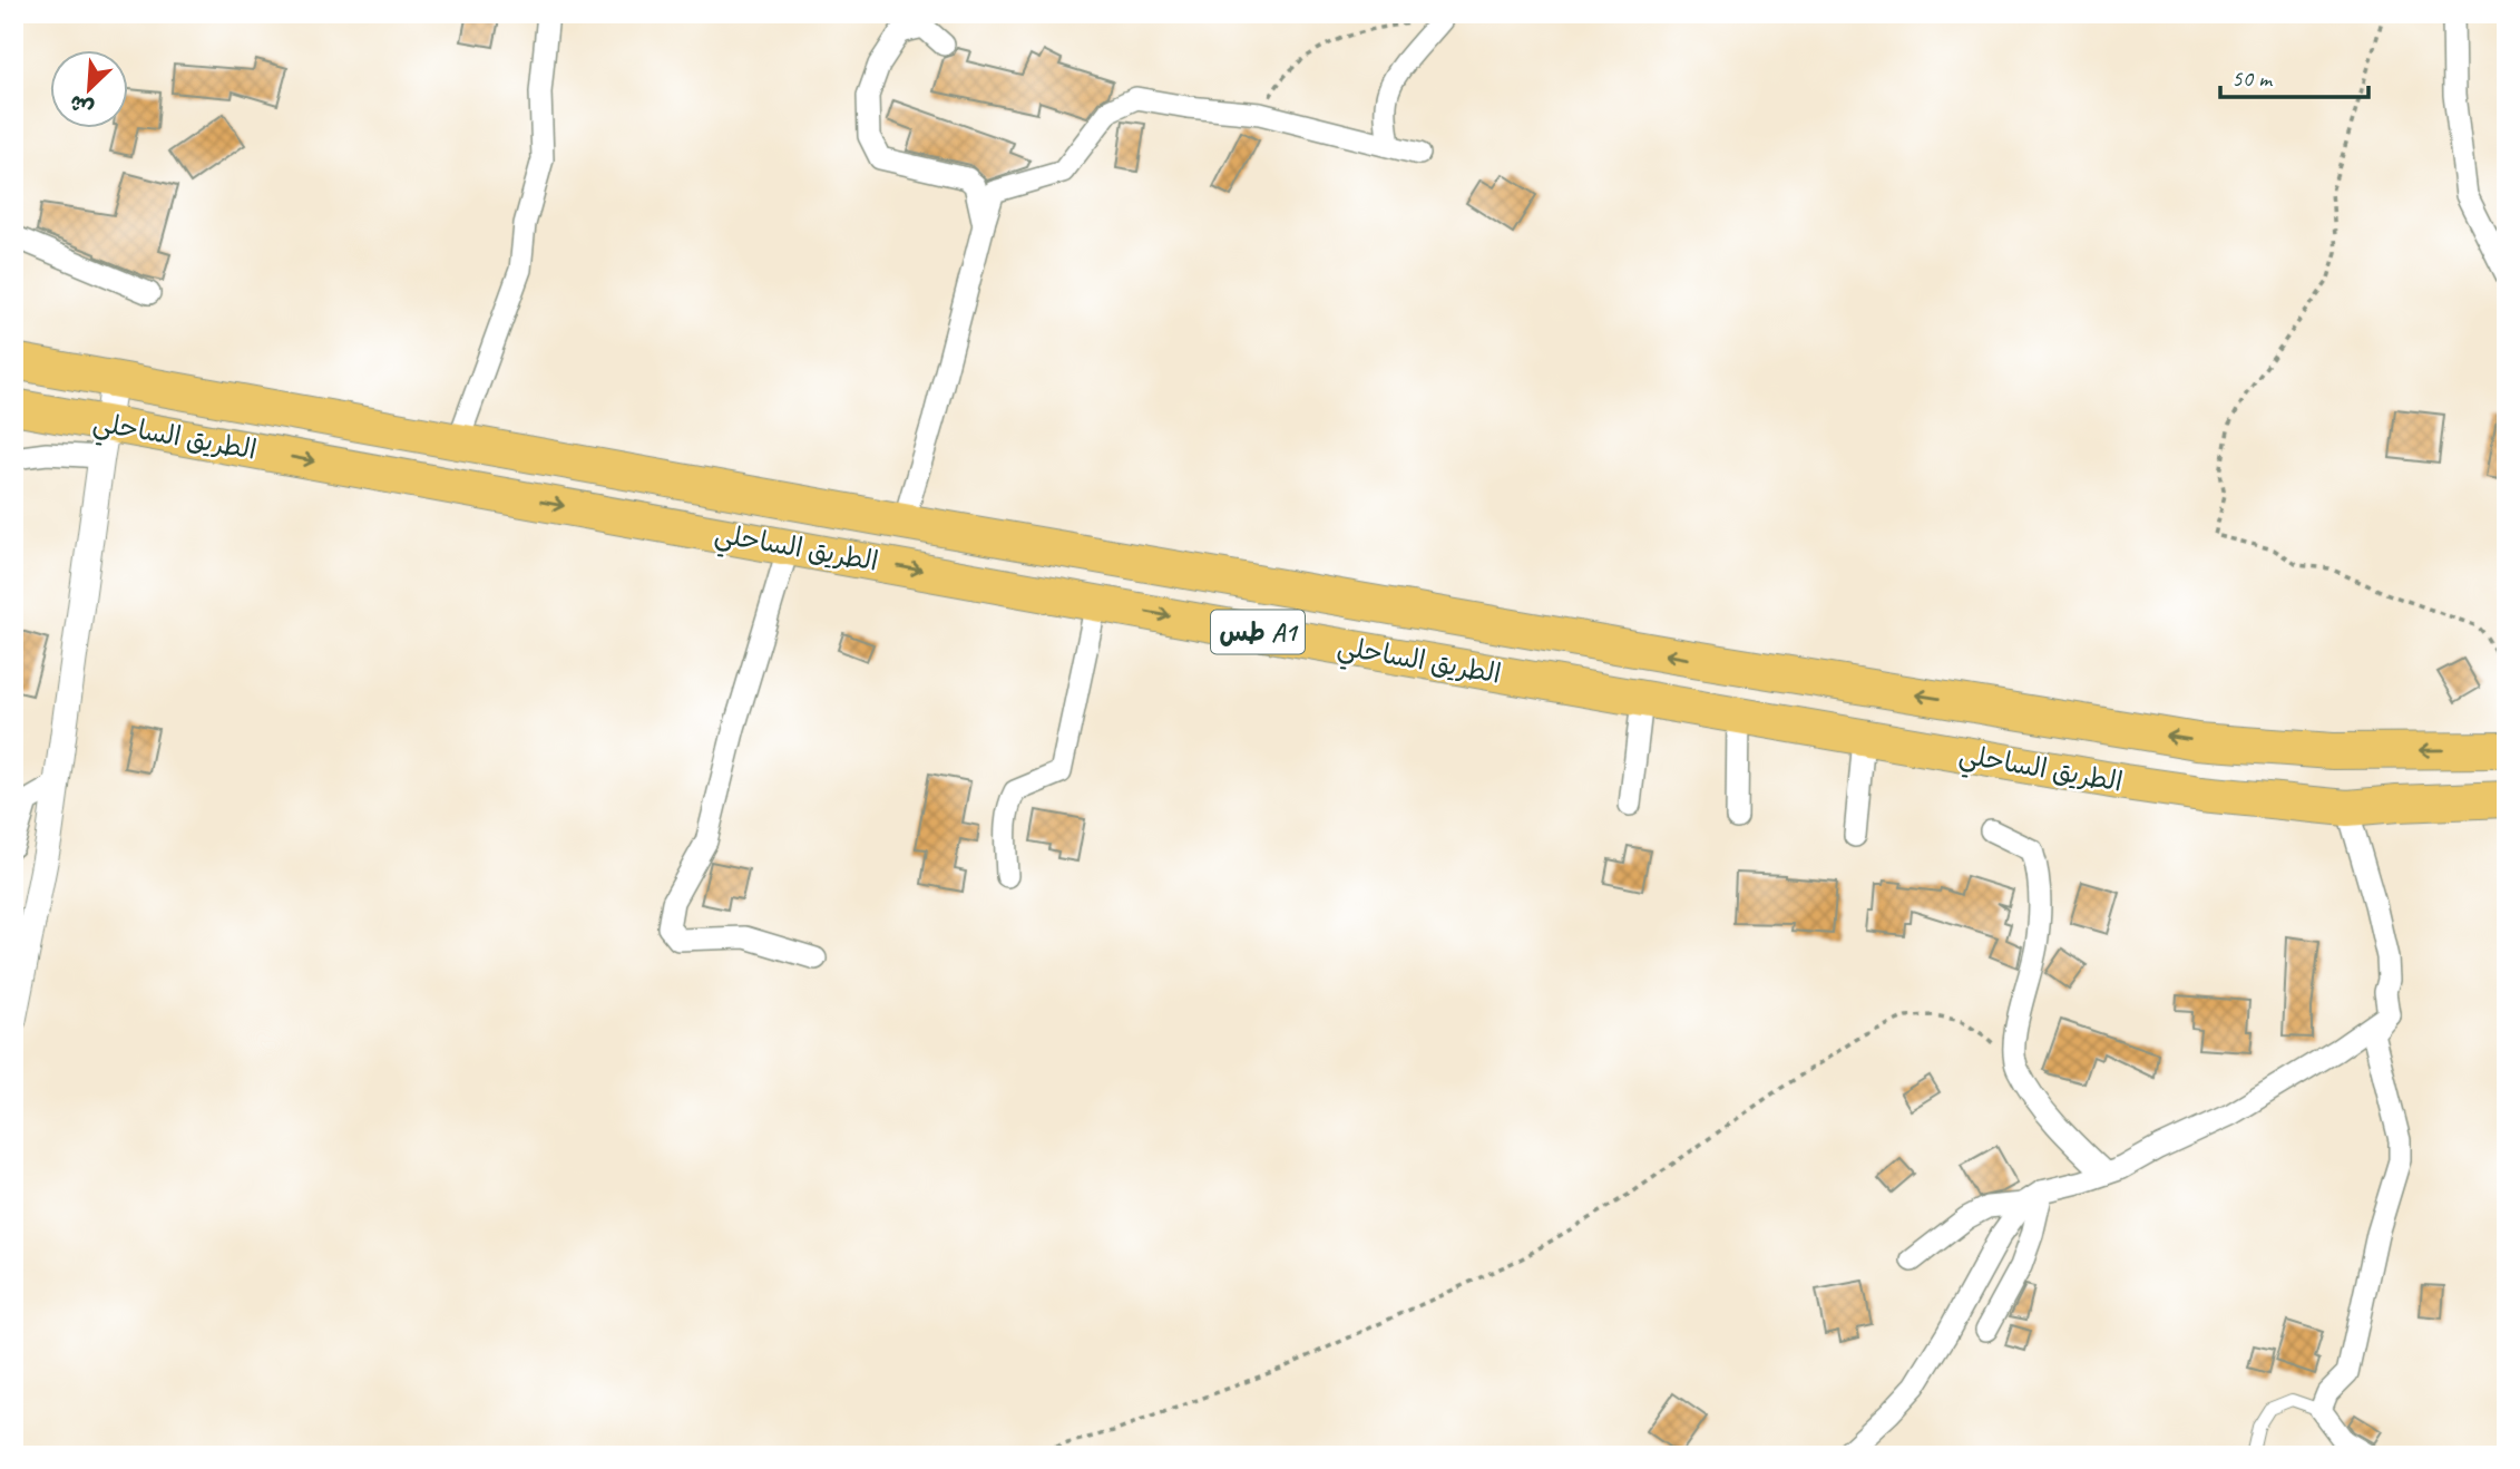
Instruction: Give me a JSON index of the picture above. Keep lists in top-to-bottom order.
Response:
{
  "streets": {
    "highway": ["الطريق الساحلي", "طس A1"]
  },
  "scale_bar": "50 m",
  "north": "bottom left"
}
